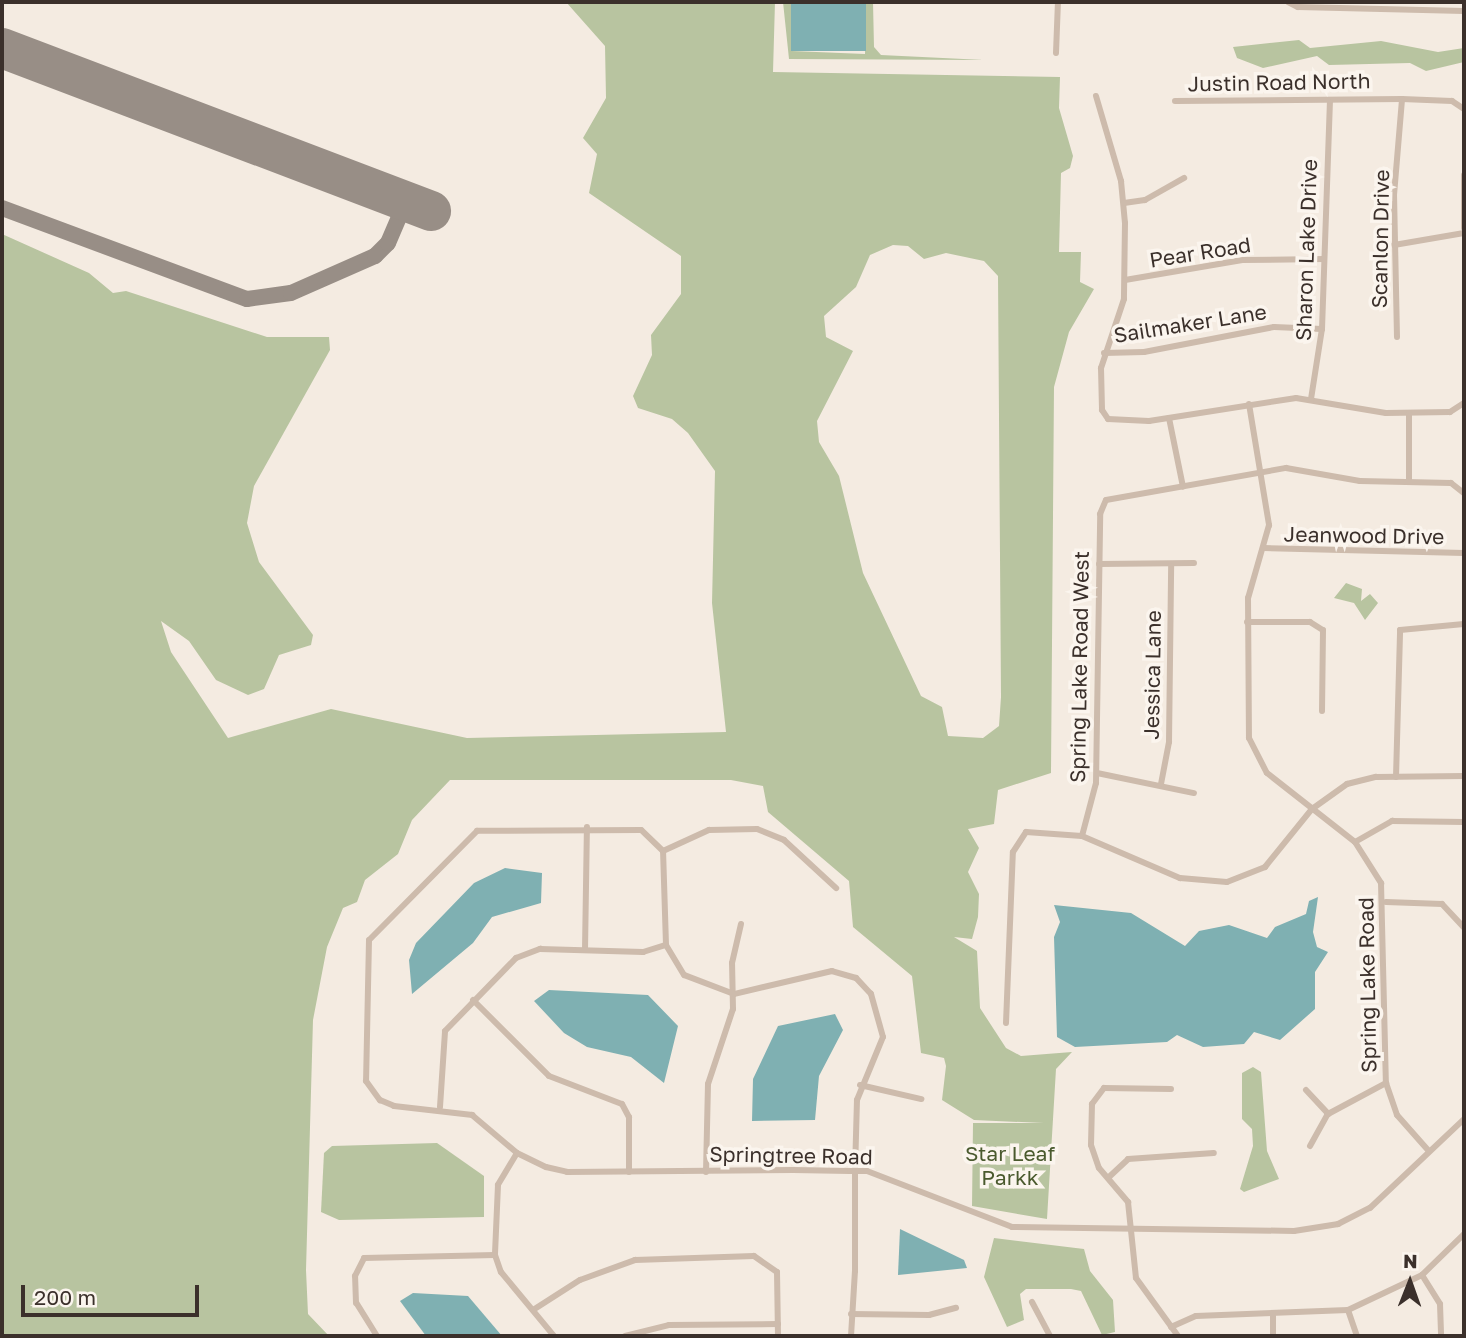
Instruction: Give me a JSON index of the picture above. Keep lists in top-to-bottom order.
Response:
{
  "streets": {
    "street": [
      "Justin Road North",
      "Scanlon Drive",
      "Sharon Lake Drive",
      "Pear Road",
      "Sailmaker Lane",
      "Jeanwood Drive",
      "Spring Lake Road West",
      "Jessica Lane",
      "Spring Lake Road",
      "Springtree Road"
    ]
  },
  "crossings": [
    ["Justin Road North", "Scanlon Drive"],
    ["Justin Road North", "Sharon Lake Drive"],
    ["Sharon Lake Drive", "Pear Road"],
    ["Sharon Lake Drive", "Sailmaker Lane"],
    ["Jeanwood Drive", "Spring Lake Road"],
    ["Spring Lake Road", "Springtree Road"]
  ],
  "parks": ["Star Leaf Parkk"],
  "scale_bar": "200 m",
  "north": "top"
}
